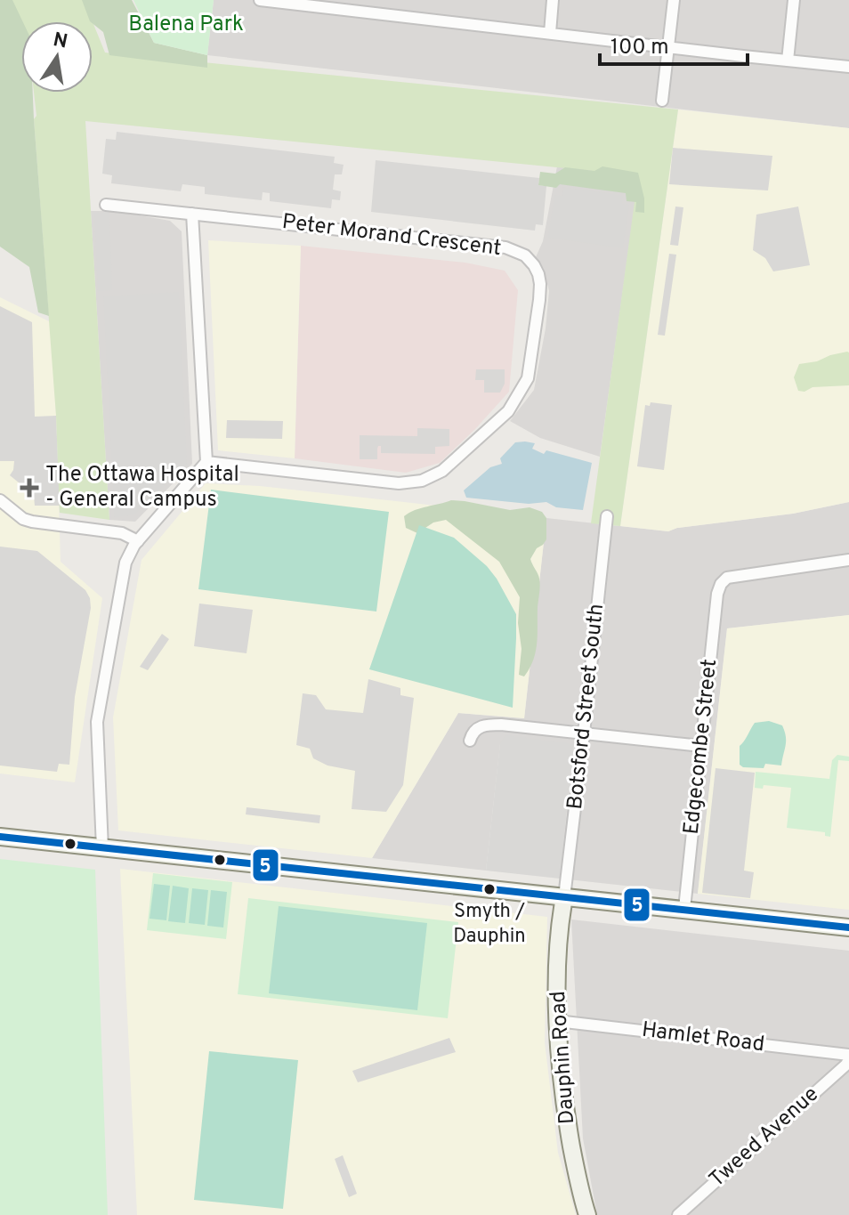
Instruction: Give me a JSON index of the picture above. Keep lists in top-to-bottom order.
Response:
{
  "streets": {
    "main road": ["Dauphin Road"],
    "street": [
      "Peter Morand Crescent",
      "Botsford Street South",
      "Edgecombe Street",
      "Hamlet Road",
      "Tweed Avenue"
    ]
  },
  "crossings": [
    ["Botsford Street South", "Dauphin Road"],
    ["Hamlet Road", "Dauphin Road"],
    ["Hamlet Road", "Tweed Avenue"]
  ],
  "parks": ["Balena Park"],
  "places": {
    "health": ["The Ottawa Hospital - General Campus"],
    "other": ["Smyth / Dauphin"]
  },
  "lines": ["transit line 5"],
  "scale_bar": "100 m",
  "north": "top"
}
